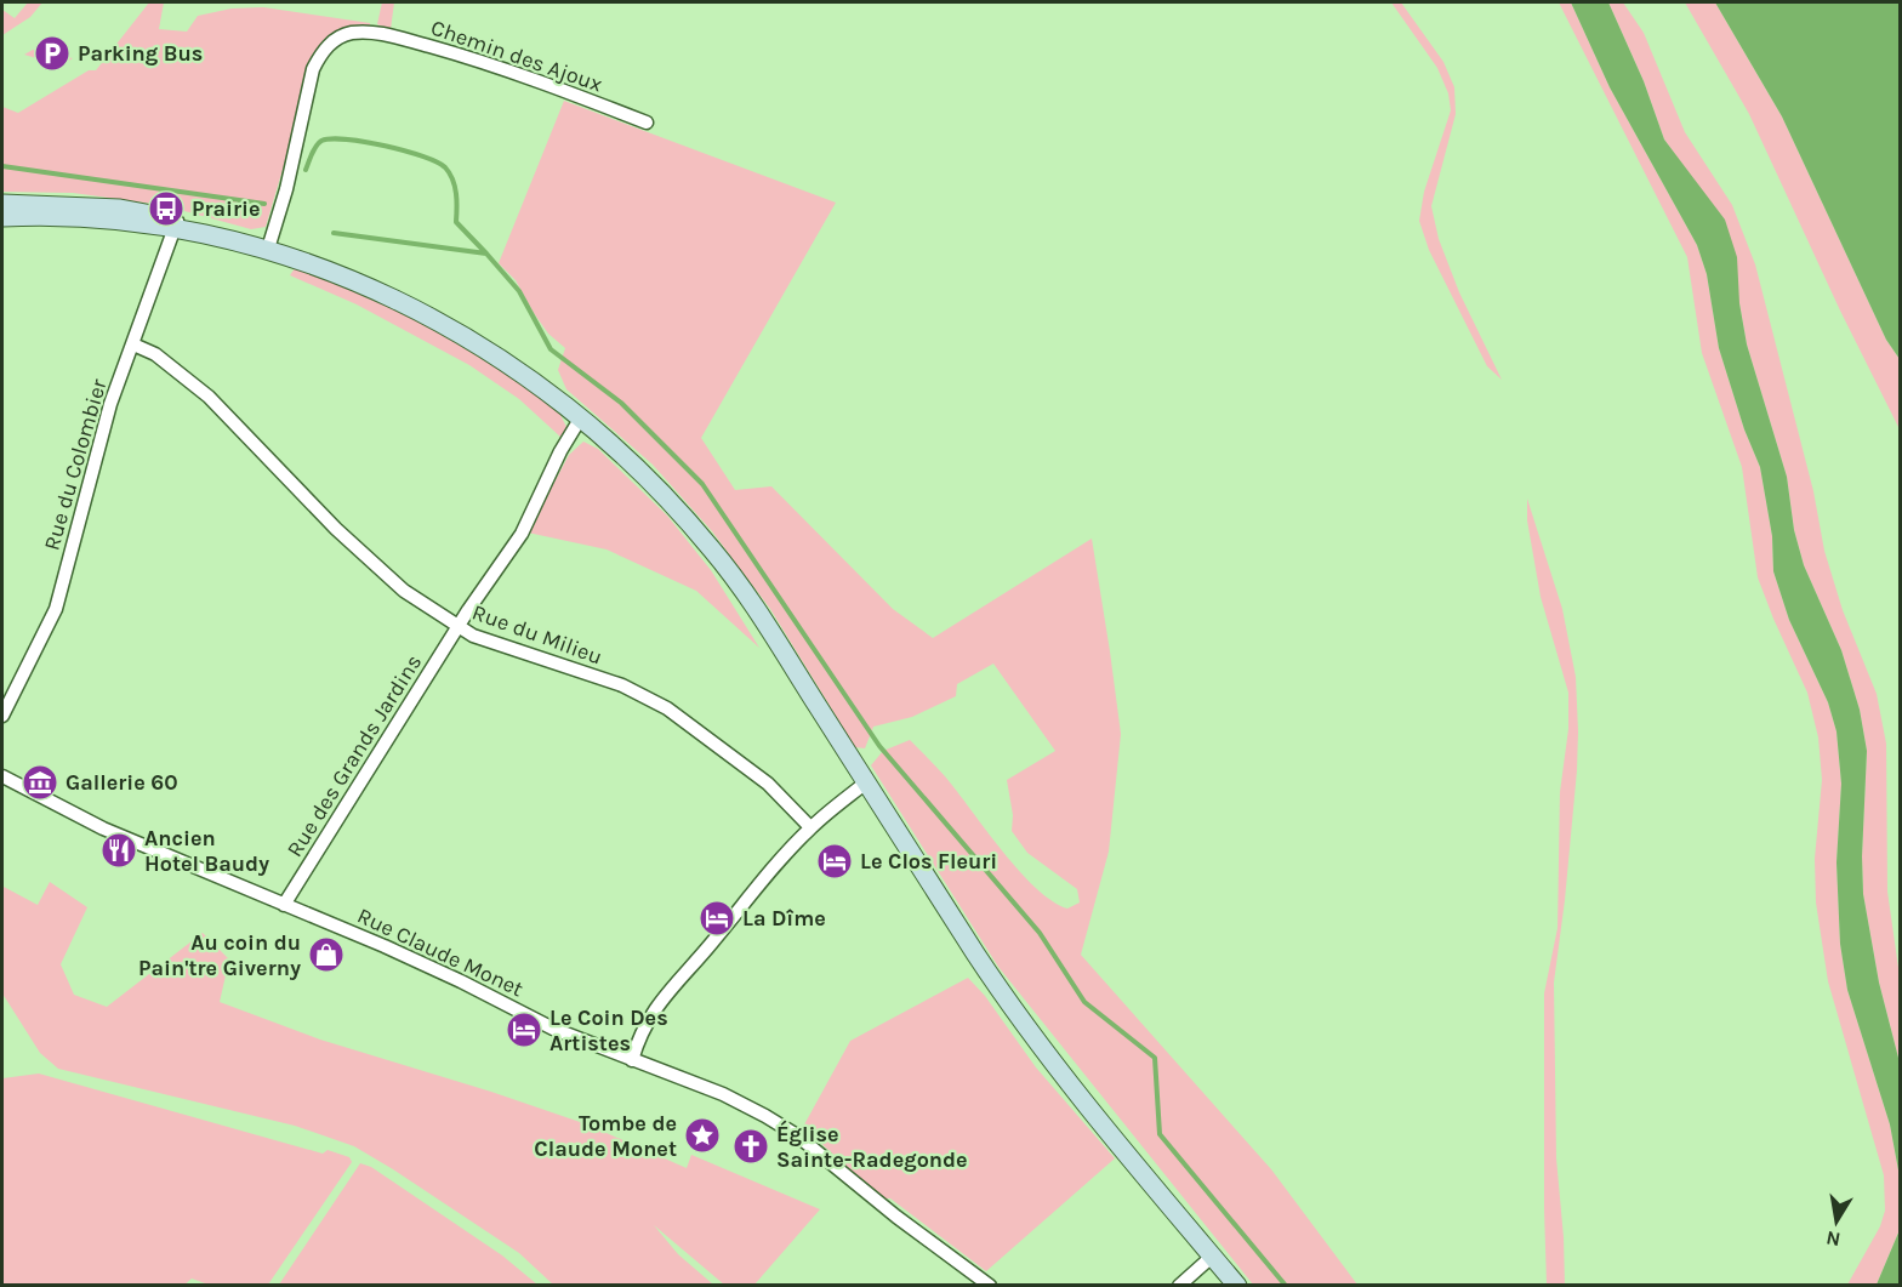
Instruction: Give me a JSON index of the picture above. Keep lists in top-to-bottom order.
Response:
{
  "streets": {
    "street": [
      "Chemin des Ajoux",
      "Rue du Colombier",
      "Rue du Milieu",
      "Rue des Grands Jardins",
      "Rue Claude Monet"
    ]
  },
  "crossings": [
    ["Rue du Colombier", "Rue du Milieu"],
    ["Rue du Milieu", "Rue des Grands Jardins"],
    ["Rue des Grands Jardins", "Rue Claude Monet"]
  ],
  "places": {
    "parking": ["Parking Bus"],
    "bus stop": ["Prairie"],
    "museum": ["Gallerie 60"],
    "restaurant": ["Ancien Hotel Baudy"],
    "hotel": ["Le Clos Fleuri", "La Dîme", "Le Coin Des Artistes"],
    "shop": ["Au coin du Pain'tre Giverny"],
    "place": ["Tombe de Claude Monet"],
    "church": ["Église Sainte-Radegonde"]
  },
  "north": "bottom"
}
